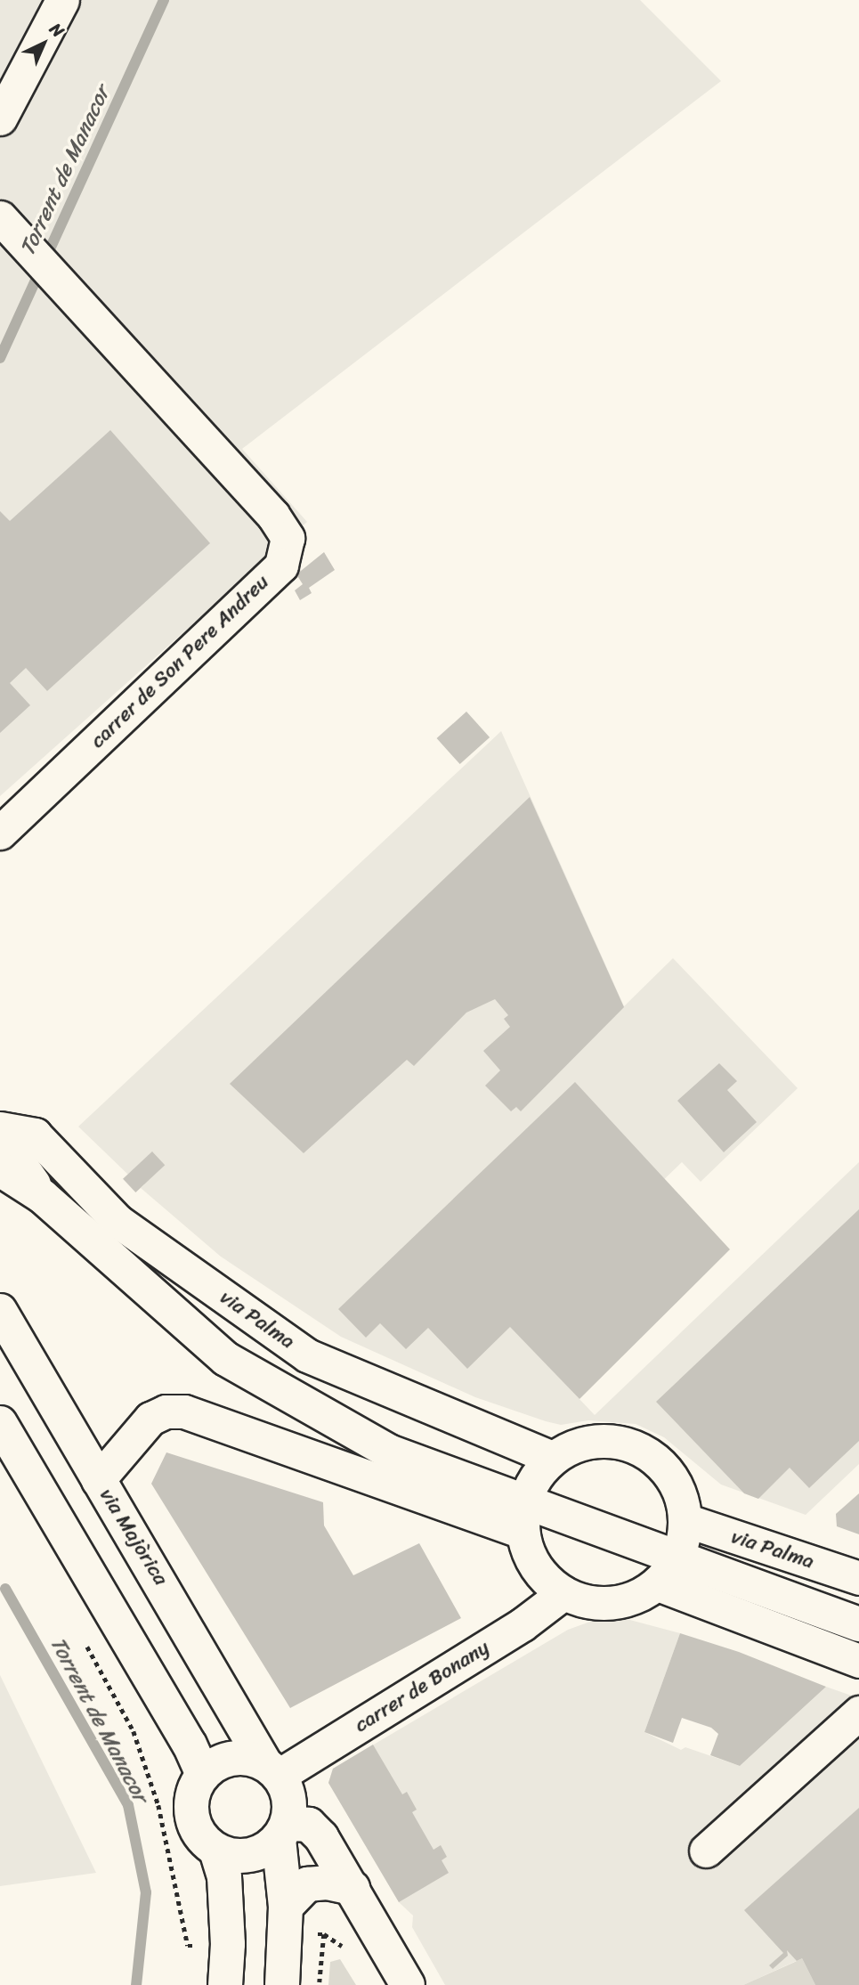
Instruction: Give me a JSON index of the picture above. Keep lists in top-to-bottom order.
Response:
{
  "streets": {
    "main road": ["via Majòrica"],
    "street": ["carrer de Son Pere Andreu", "via Palma", "carrer de Bonany"]
  },
  "crossings": [
    ["via Majòrica", "carrer de Bonany"]
  ],
  "water": ["Torrent de Manacor"],
  "north": "top right"
}
